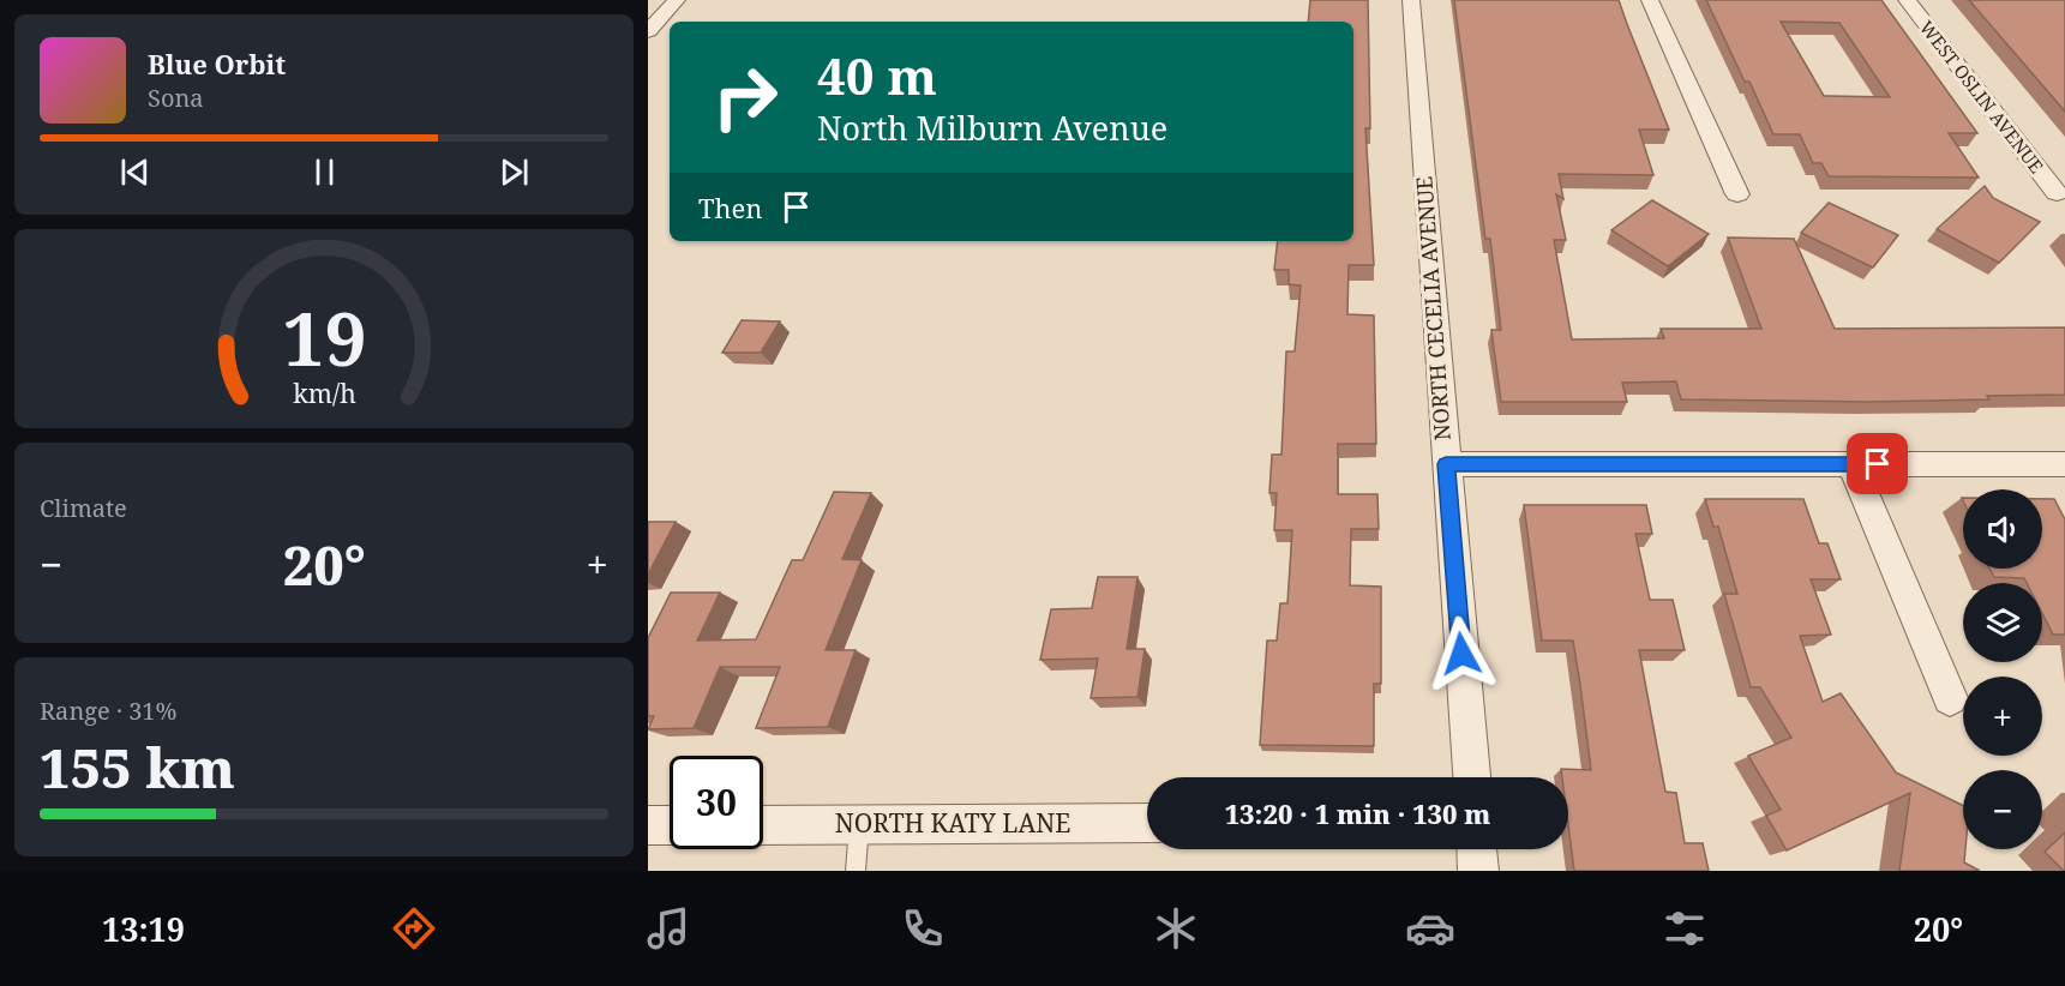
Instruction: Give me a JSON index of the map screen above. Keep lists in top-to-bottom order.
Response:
{
  "streets": {
    "street": ["WEST OSLIN AVENUE", "NORTH CECELIA AVENUE", "NORTH KATY LANE"]
  },
  "page": {
    "turn": ["40 m", "North Milburn Avenue"],
    "song": ["Blue Orbit", "Sona"],
    "then": "Then",
    "tile": [
      "Climate",
      ["Range · 31%", "155 km"]
    ],
    "map_buttons": ["+", "−"],
    "heat": ["−", "20°", "+"],
    "limit": "30",
    "trip": "13:20 · 1 min · 130 m",
    "tabs": ["13:19", "20°"],
    "gauge": ["19", "km/h"]
  }
}
